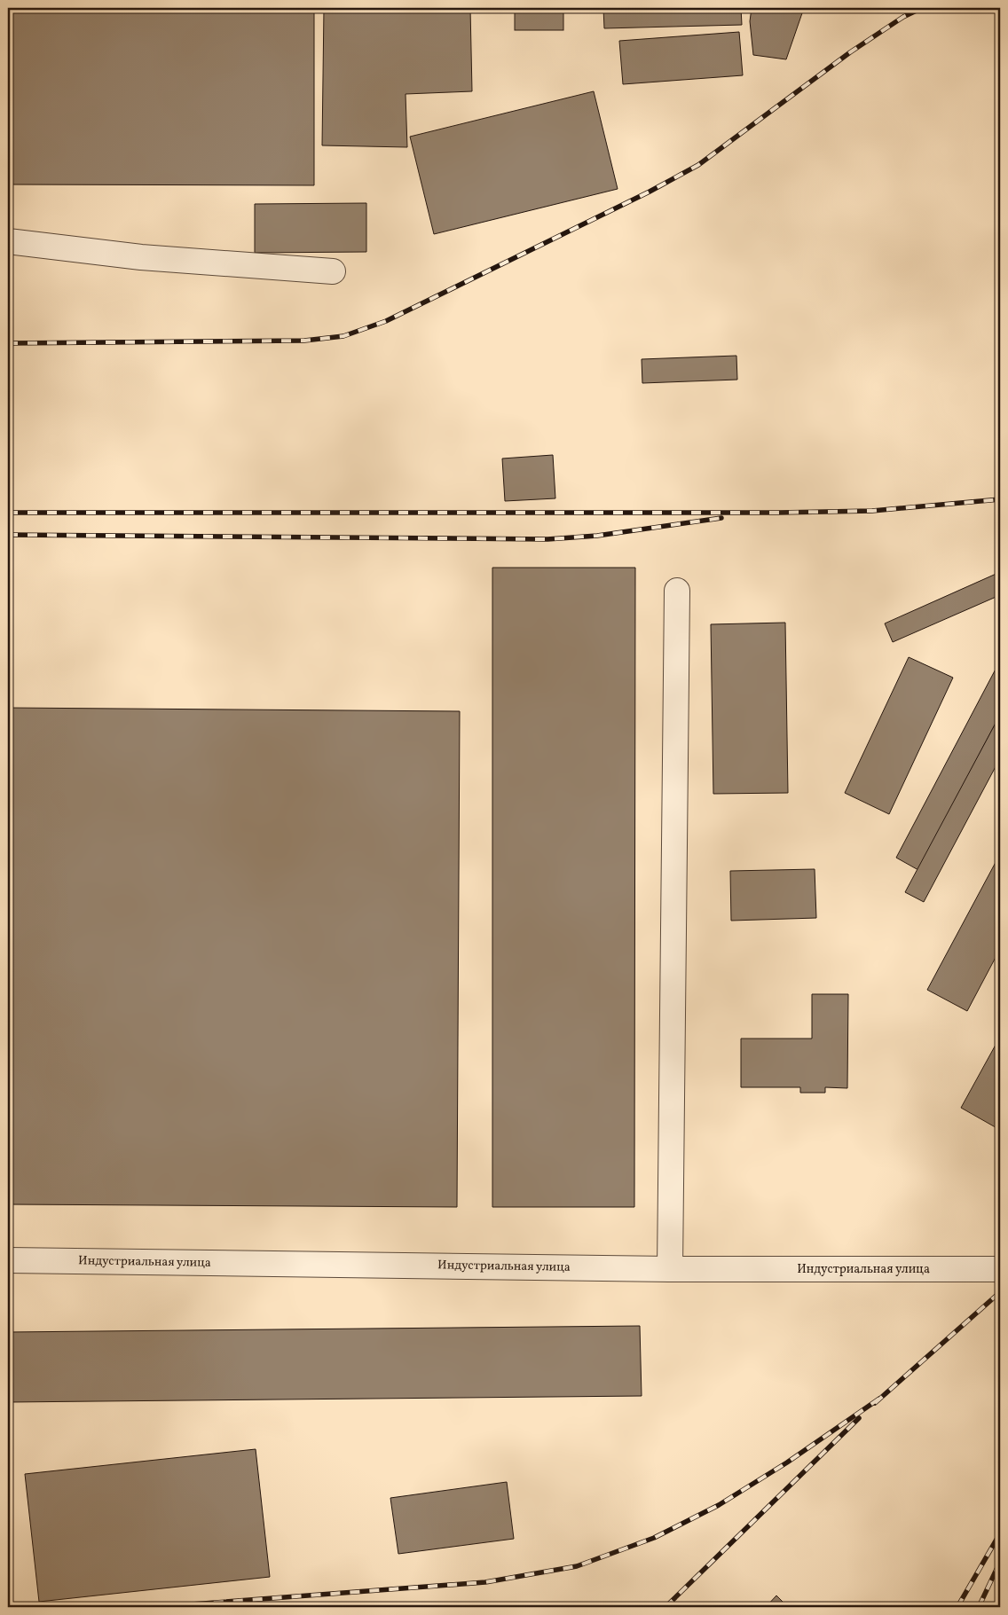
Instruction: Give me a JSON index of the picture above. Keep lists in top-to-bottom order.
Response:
{
  "streets": {
    "street": ["Индустриальная улица"]
  }
}
